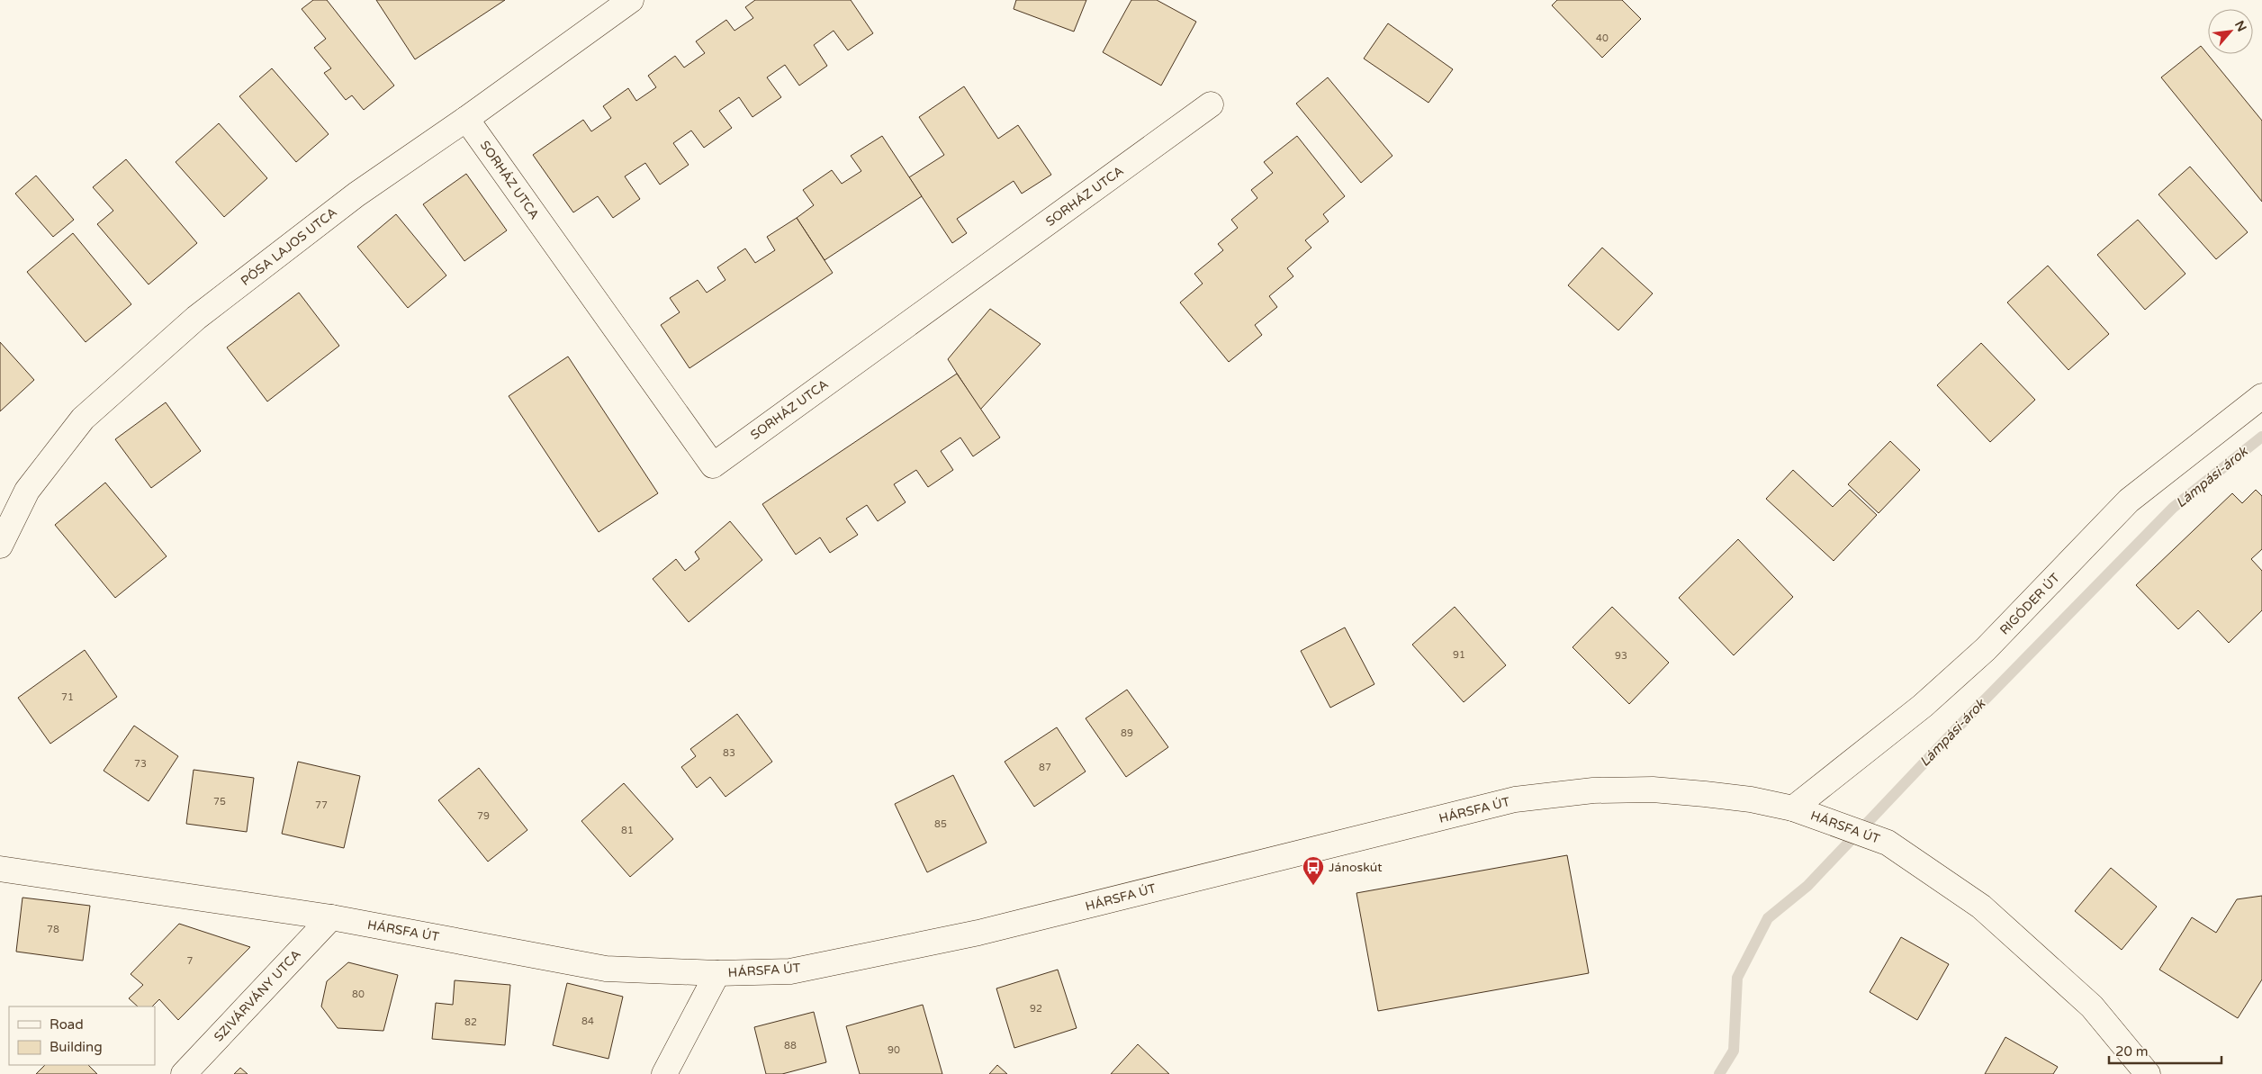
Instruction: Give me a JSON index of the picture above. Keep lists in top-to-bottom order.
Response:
{
  "streets": {
    "street": [
      "SORHÁZ UTCA",
      "PÓSA LAJOS UTCA",
      "RIGÓDER ÚT",
      "HÁRSFA ÚT",
      "SZIVÁRVÁNY UTCA"
    ]
  },
  "crossings": [
    ["SORHÁZ UTCA", "PÓSA LAJOS UTCA"],
    ["RIGÓDER ÚT", "HÁRSFA ÚT"],
    ["HÁRSFA ÚT", "SZIVÁRVÁNY UTCA"]
  ],
  "water": ["Lámpási-árok"],
  "places": {
    "bus stop": ["Jánoskút"]
  },
  "house_numbers": [
    "40",
    "91",
    "93",
    "71",
    "89",
    "83",
    "73",
    "87",
    "75",
    "77",
    "79",
    "85",
    "81",
    "78",
    "7",
    "80",
    "92",
    "84",
    "82",
    "88",
    "90"
  ],
  "legend": ["Road", "Building"],
  "scale_bar": "20 m",
  "north": "top right"
}
